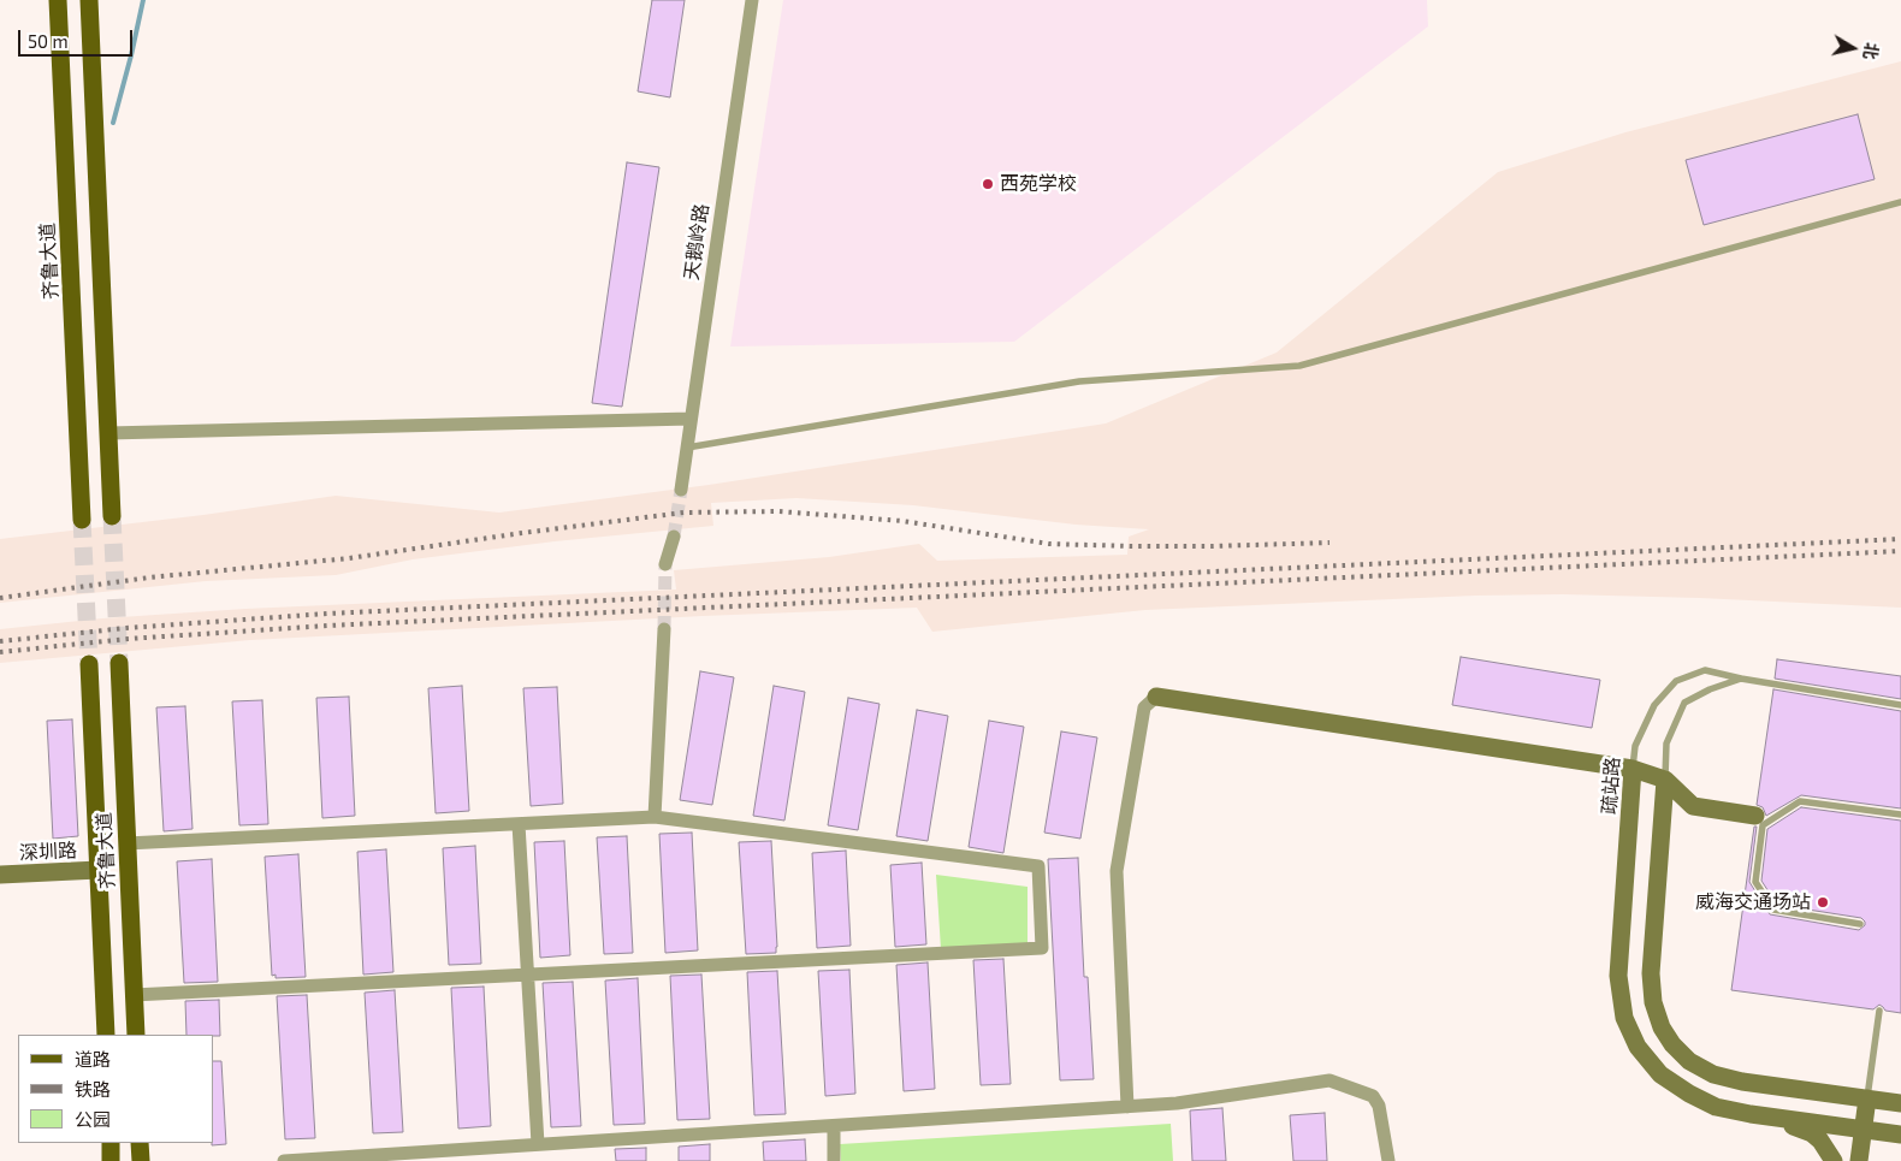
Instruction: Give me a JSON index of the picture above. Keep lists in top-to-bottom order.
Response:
{
  "streets": {
    "main road": ["齐鲁大道"],
    "street": ["天鹅岭路", "疏站路", "深圳路"]
  },
  "crossings": [
    ["齐鲁大道", "深圳路"]
  ],
  "places": ["西苑学校", "威海交通场站"],
  "legend": ["道路", "铁路", "公园"],
  "scale_bar": "50 m",
  "north": "right"
}
